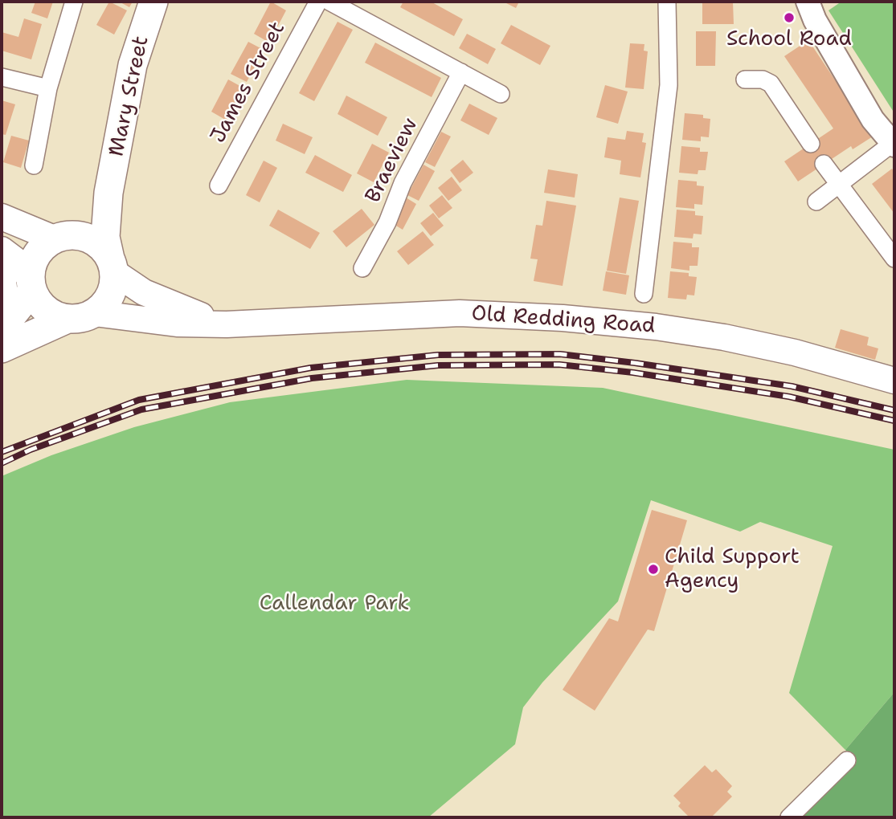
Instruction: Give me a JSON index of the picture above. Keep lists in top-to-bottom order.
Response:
{
  "streets": {
    "main road": ["Mary Street", "Old Redding Road"],
    "street": ["James Street", "Braeview"]
  },
  "crossings": [
    ["Mary Street", "Old Redding Road"]
  ],
  "parks": ["Callendar Park"],
  "places": ["School Road", "Child Support Agency"]
}
